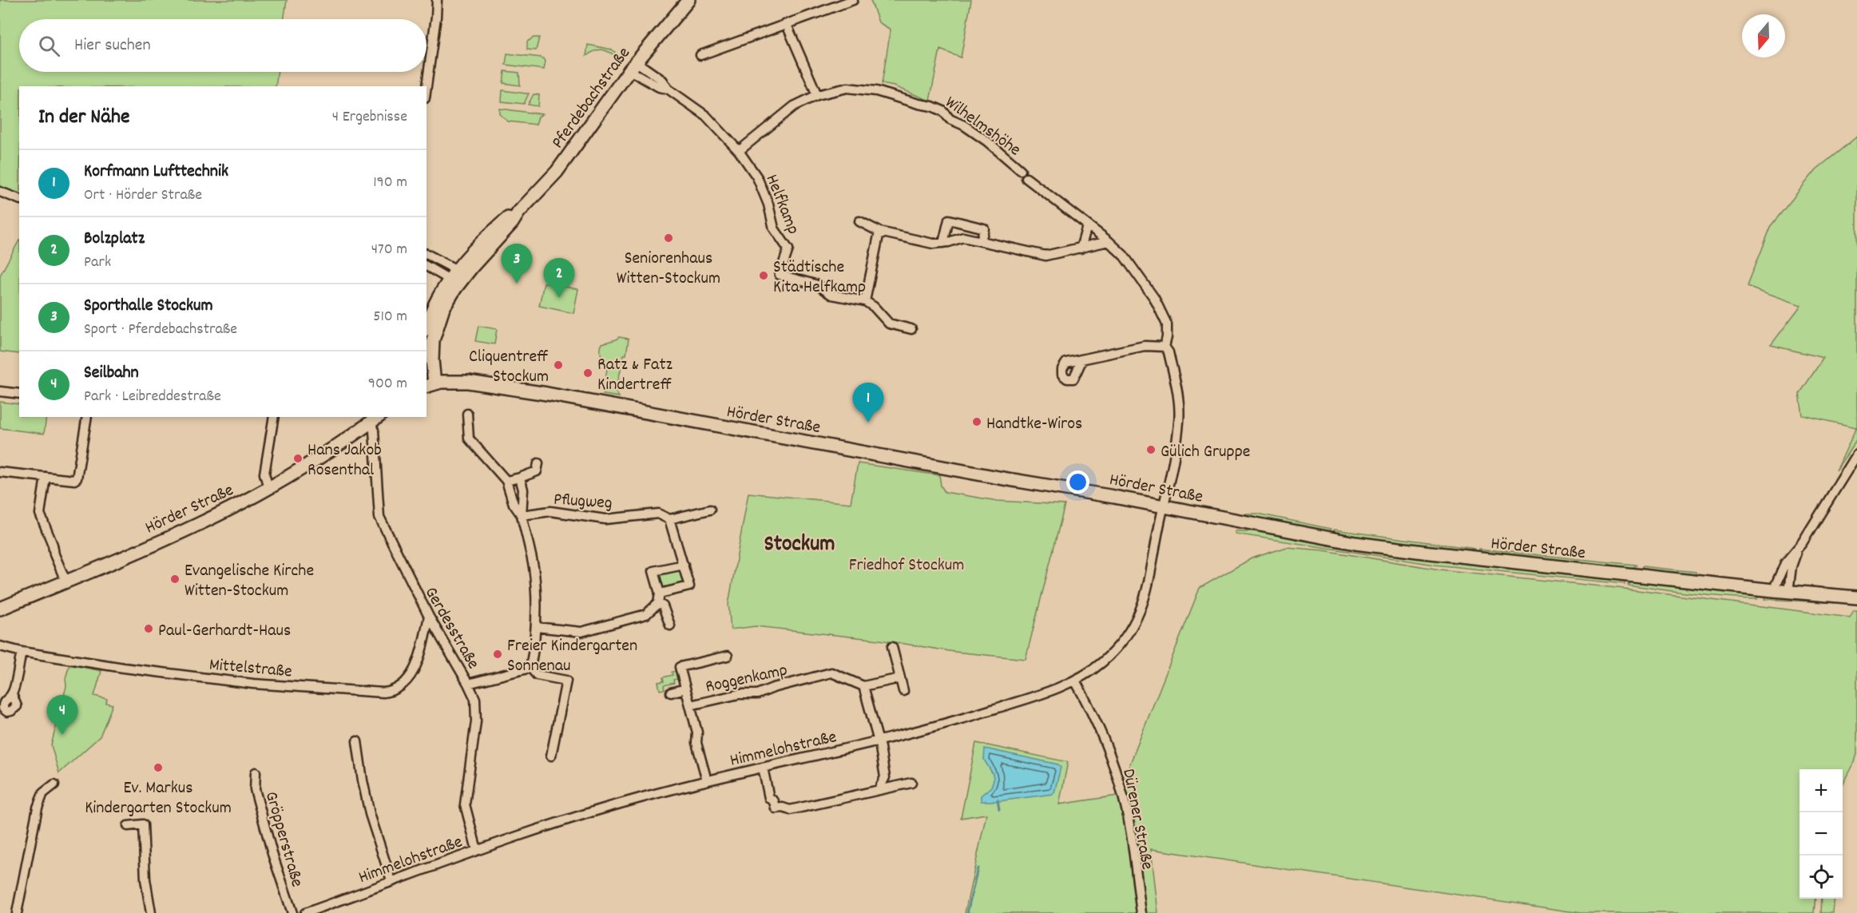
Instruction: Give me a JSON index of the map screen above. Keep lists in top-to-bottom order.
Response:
{
  "streets": {
    "main road": ["Pferdebachstraße", "Hörder Straße"],
    "street": [
      "Wilhelmshöhe",
      "Helfkamp",
      "Pflugweg",
      "Gerdesstraße",
      "Mittelstraße",
      "Roggenkamp",
      "Himmelohstraße",
      "Dürener Straße",
      "Gröpperstraße"
    ]
  },
  "crossings": [
    ["Pferdebachstraße", "Helfkamp"],
    ["Pferdebachstraße", "Hörder Straße"],
    ["Wilhelmshöhe", "Helfkamp"],
    ["Wilhelmshöhe", "Himmelohstraße"],
    ["Hörder Straße", "Gerdesstraße"],
    ["Hörder Straße", "Himmelohstraße"],
    ["Gerdesstraße", "Mittelstraße"],
    ["Gerdesstraße", "Himmelohstraße"],
    ["Roggenkamp", "Himmelohstraße"],
    ["Himmelohstraße", "Dürener Straße"]
  ],
  "districts": ["Stockum"],
  "parks": ["Friedhof Stockum"],
  "places": [
    "Seniorenhaus Witten-Stockum",
    "Städtische Kita Helfkamp",
    "Cliquentreff Stockum",
    "Ratz & Fatz Kindertreff",
    "Handtke-Wiros",
    "Gülich Gruppe",
    "Hans Jakob Rosenthal",
    "Evangelische Kirche Witten-Stockum",
    "Paul-Gerhardt-Haus",
    "Freier Kindergarten Sonnenau",
    "Ev. Markus Kindergarten Stockum"
  ],
  "north": "bottom",
  "page": {
    "search": "Hier suchen",
    "heading": ["In der Nähe", "4 Ergebnisse"],
    "list": [
      {
        "mark": "1",
        "name": "Korfmann Lufttechnik",
        "note": "Ort · Hörder Straße",
        "value": "190 m"
      },
      {
        "mark": "2",
        "name": "Bolzplatz",
        "note": "Park",
        "value": "470 m"
      },
      {
        "mark": "3",
        "name": "Sporthalle Stockum",
        "note": "Sport · Pferdebachstraße",
        "value": "510 m"
      },
      {
        "mark": "4",
        "name": "Seilbahn",
        "note": "Park · Leibreddestraße",
        "value": "900 m"
      }
    ],
    "pins": [
      "3",
      "2",
      "1",
      "4"
    ],
    "map_buttons": ["+", "−"]
  }
}
